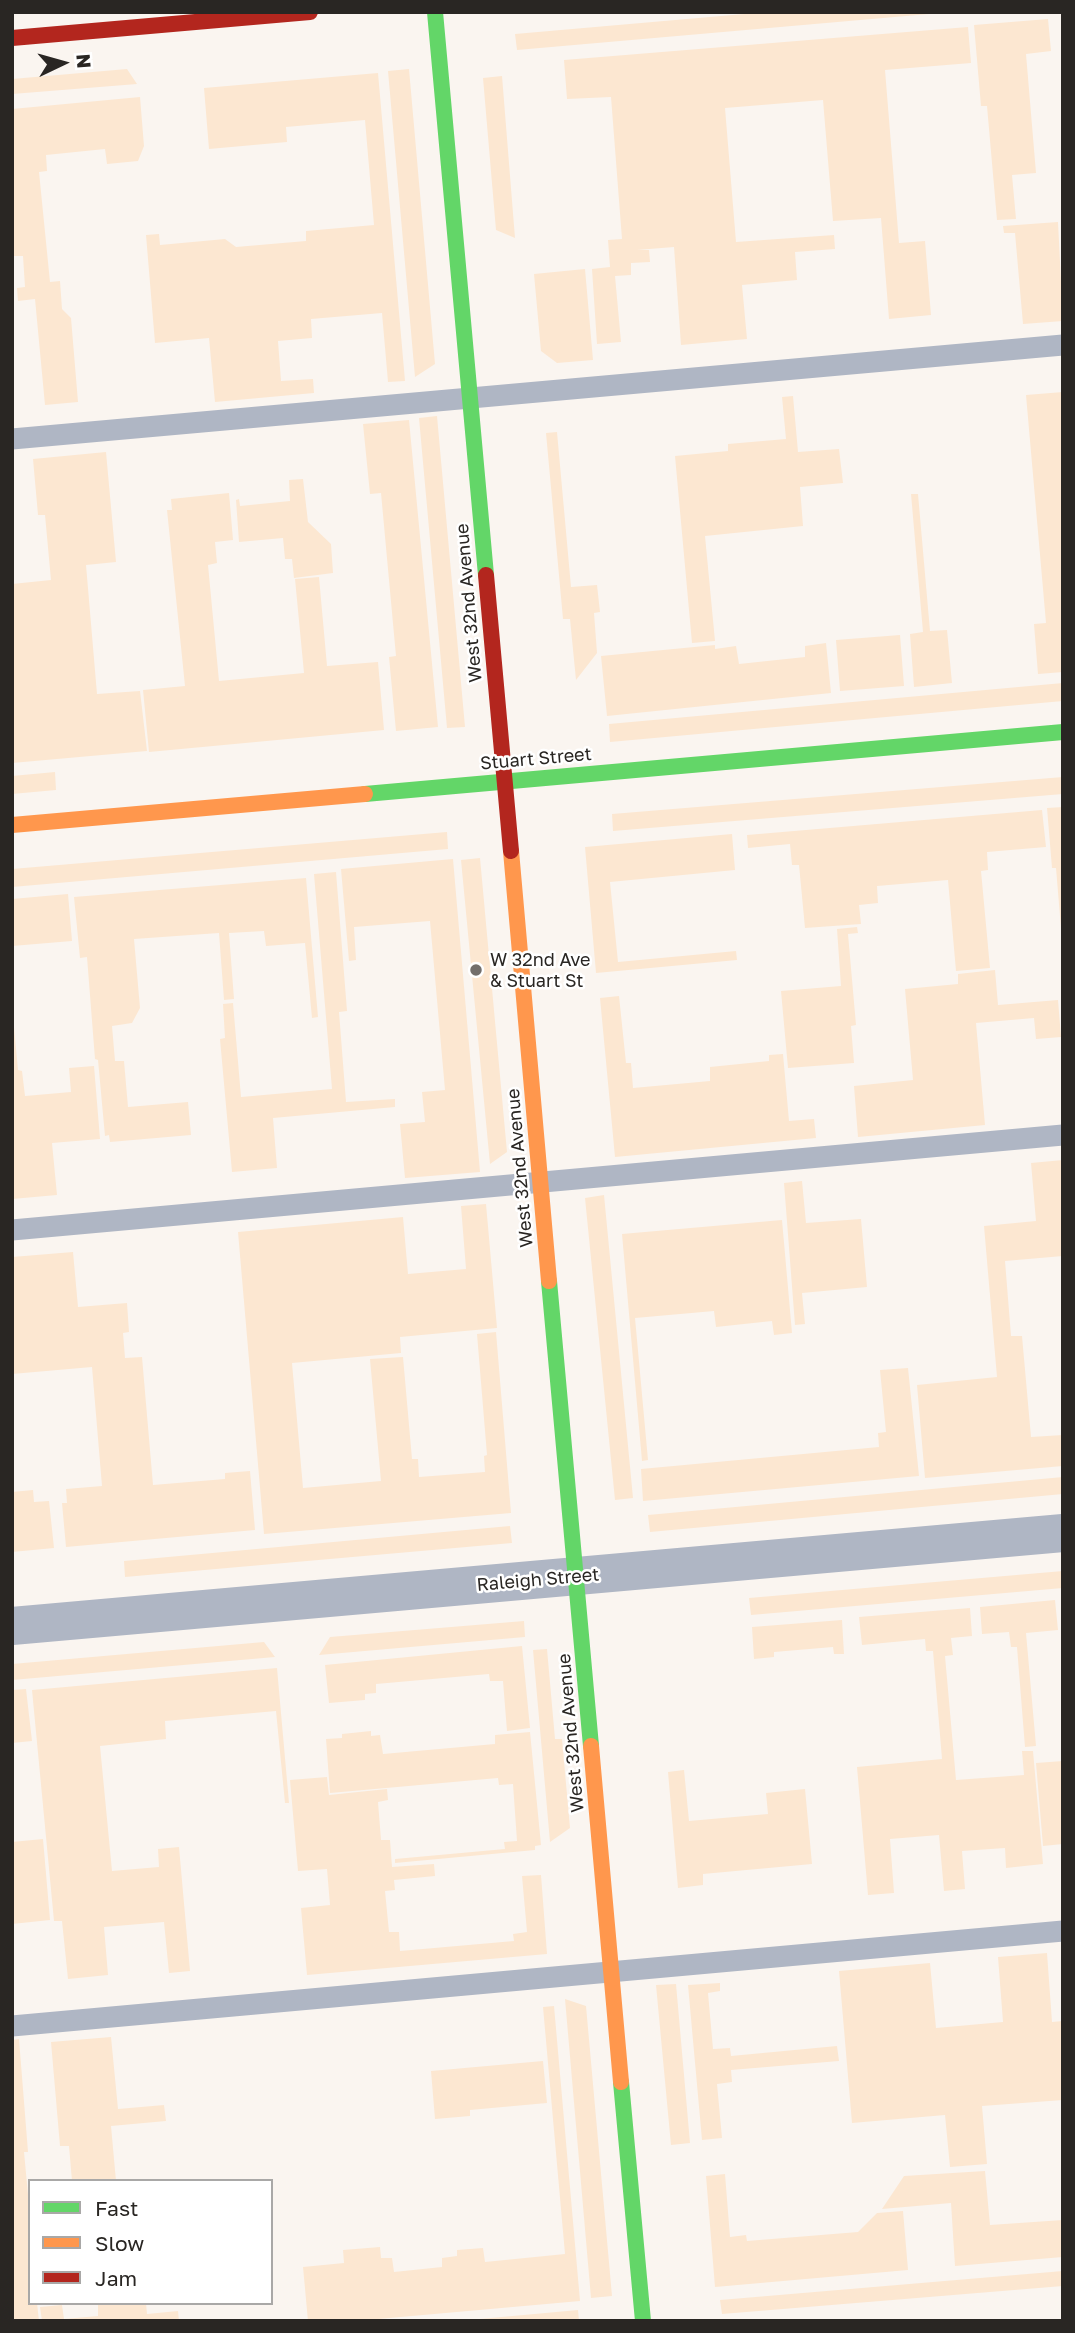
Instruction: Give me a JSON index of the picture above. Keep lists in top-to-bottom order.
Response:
{
  "streets": {
    "street": ["West 32nd Avenue", "Stuart Street", "Raleigh Street"]
  },
  "crossings": [
    ["West 32nd Avenue", "Stuart Street"],
    ["West 32nd Avenue", "Raleigh Street"]
  ],
  "places": ["W 32nd Ave & Stuart St"],
  "legend": ["Fast", "Slow", "Jam"],
  "north": "right"
}
